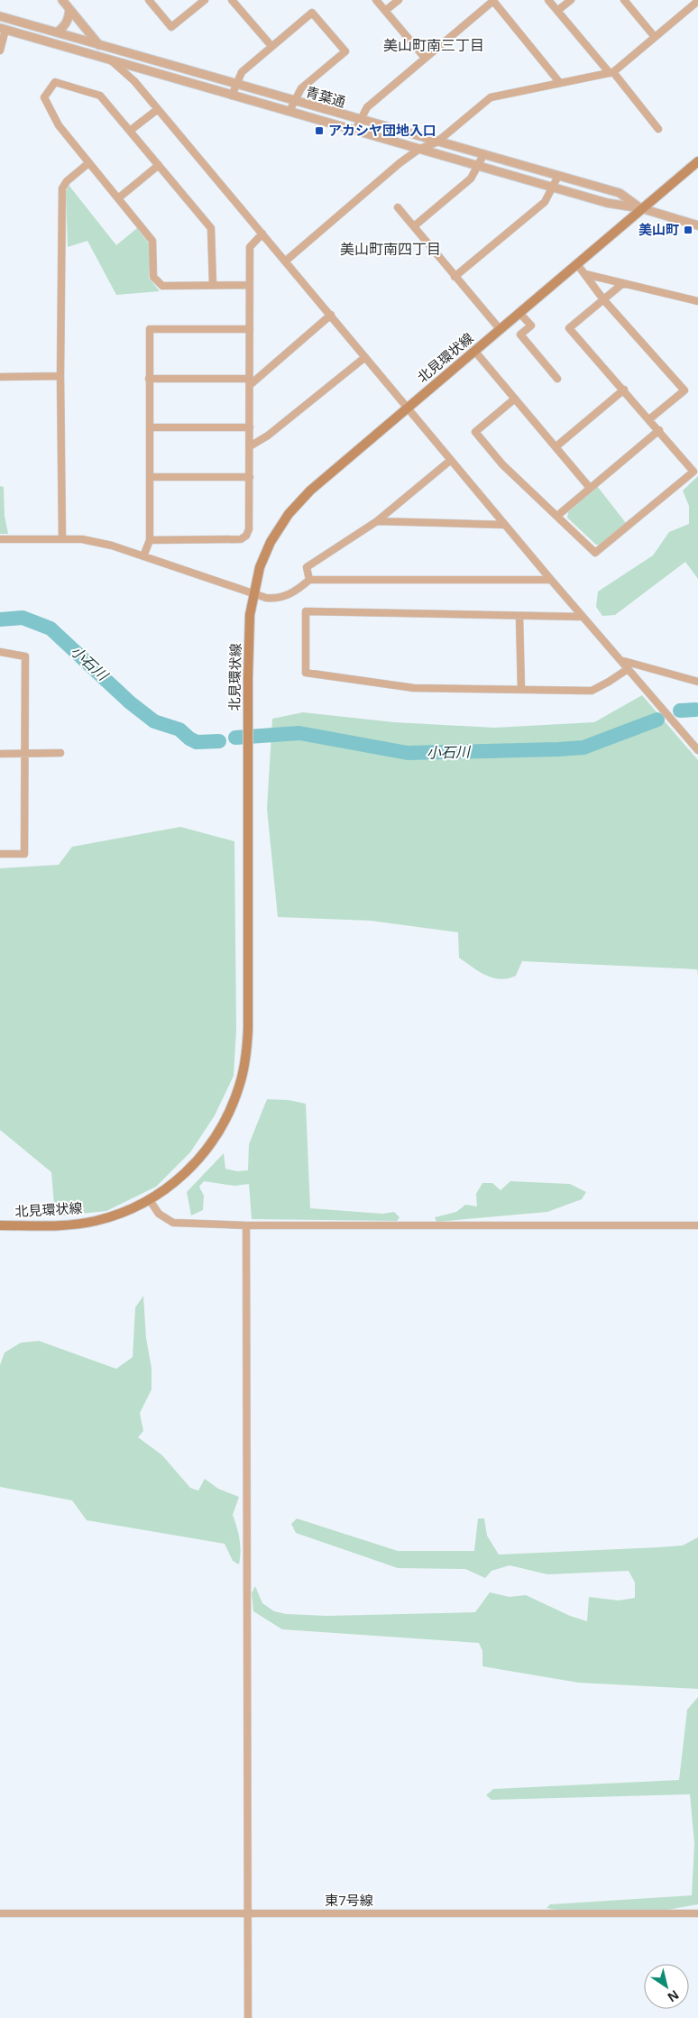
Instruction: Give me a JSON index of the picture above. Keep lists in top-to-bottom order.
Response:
{
  "streets": {
    "main road": ["北見環状線"],
    "street": ["青葉通", "東7号線"]
  },
  "crossings": [
    ["青葉通", "北見環状線"]
  ],
  "districts": ["美山町南三丁目", "美山町南四丁目"],
  "water": ["小石川"],
  "places": {
    "transit": ["アカシヤ団地入口", "美山町"]
  },
  "north": "bottom right"
}
